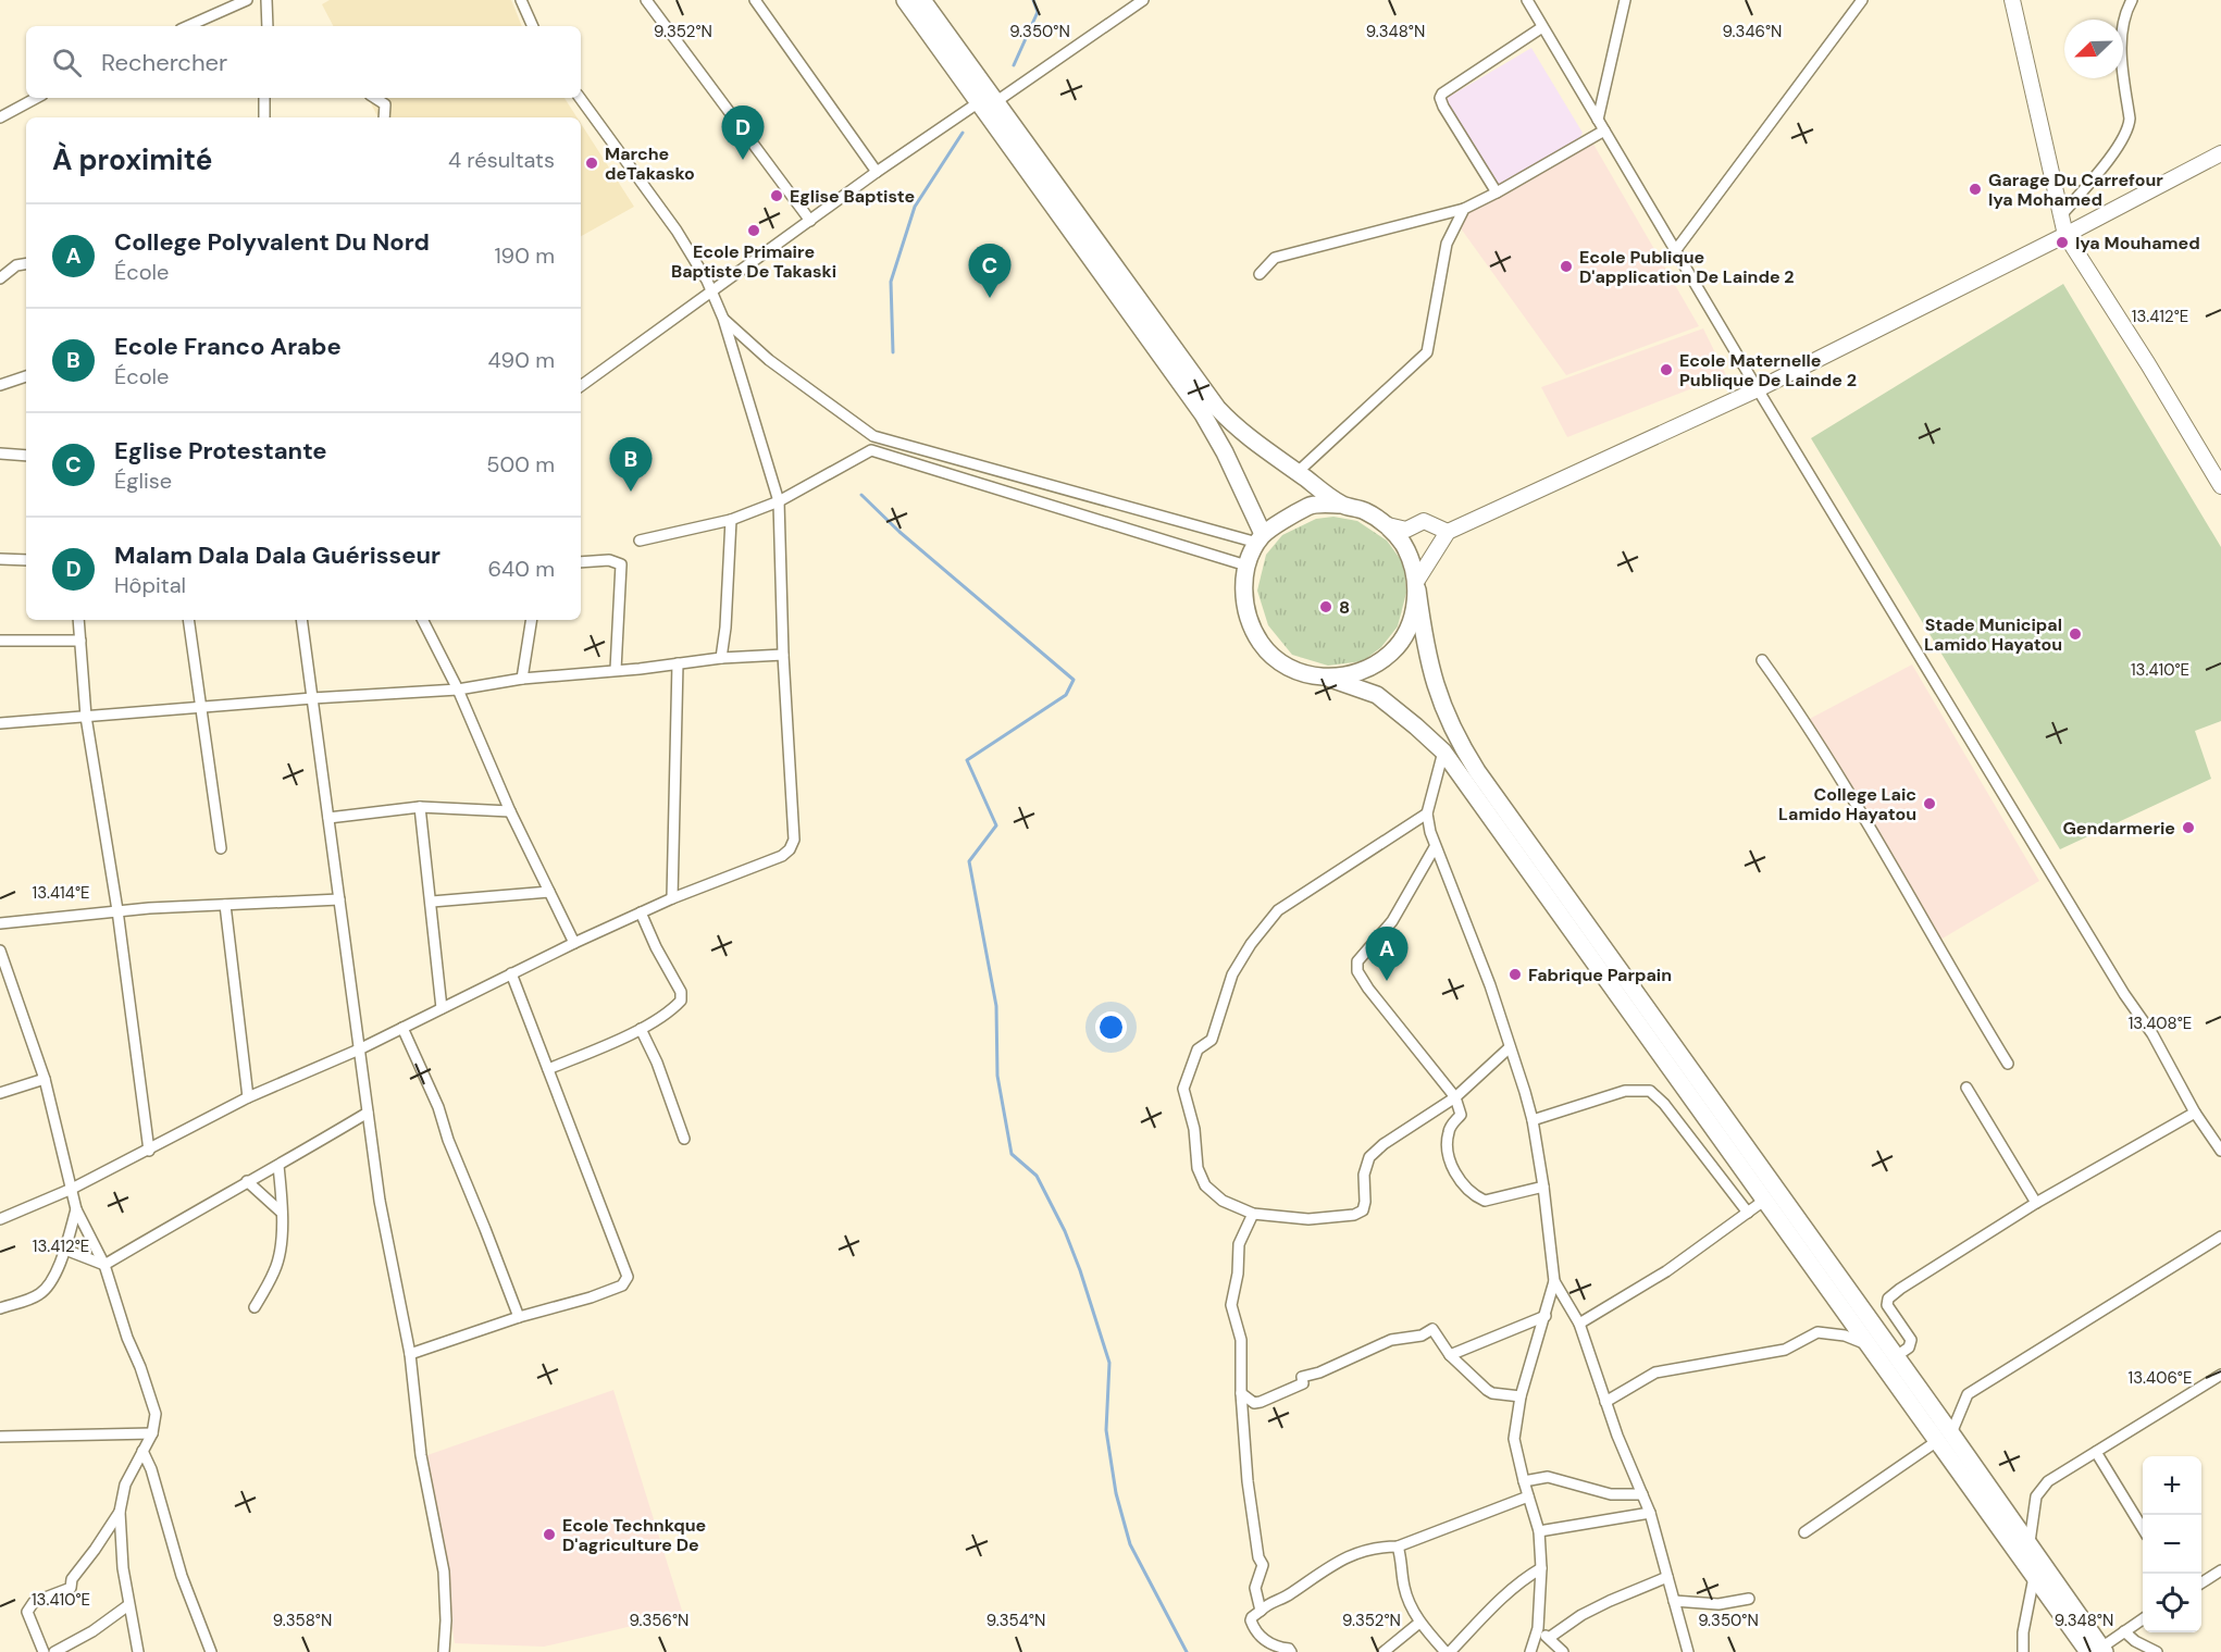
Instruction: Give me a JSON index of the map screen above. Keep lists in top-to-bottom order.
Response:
{
  "places": [
    "Marche deTakasko",
    "Garage Du Carrefour Iya Mohamed",
    "Eglise Baptiste",
    "Ecole Primaire Baptiste De Takaski",
    "Iya Mouhamed",
    "Ecole Publique D'application De Lainde 2",
    "Ecole Maternelle Publique De Lainde 2",
    "8",
    "Stade Municipal Lamido Hayatou",
    "College Laic Lamido Hayatou",
    "Gendarmerie",
    "Fabrique Parpain",
    "Ecole Technkque D'agriculture De"
  ],
  "north": "bottom left",
  "page": {
    "search": "Rechercher",
    "pins": [
      "D",
      "C",
      "B",
      "A"
    ],
    "heading": ["À proximité", "4 résultats"],
    "list": [
      {
        "mark": "A",
        "name": "College Polyvalent Du Nord",
        "note": "École",
        "value": "190 m"
      },
      {
        "mark": "B",
        "name": "Ecole Franco Arabe",
        "note": "École",
        "value": "490 m"
      },
      {
        "mark": "C",
        "name": "Eglise Protestante",
        "note": "Église",
        "value": "500 m"
      },
      {
        "mark": "D",
        "name": "Malam Dala Dala Guérisseur",
        "note": "Hôpital",
        "value": "640 m"
      }
    ],
    "map_buttons": ["+", "−"]
  },
  "coordinates": [
    "9.352°N",
    "9.350°N",
    "9.348°N",
    "9.346°N",
    "13.412°E",
    "13.410°E",
    "13.414°E",
    "13.408°E",
    "13.406°E",
    "9.358°N",
    "9.356°N",
    "9.354°N"
  ]
}
